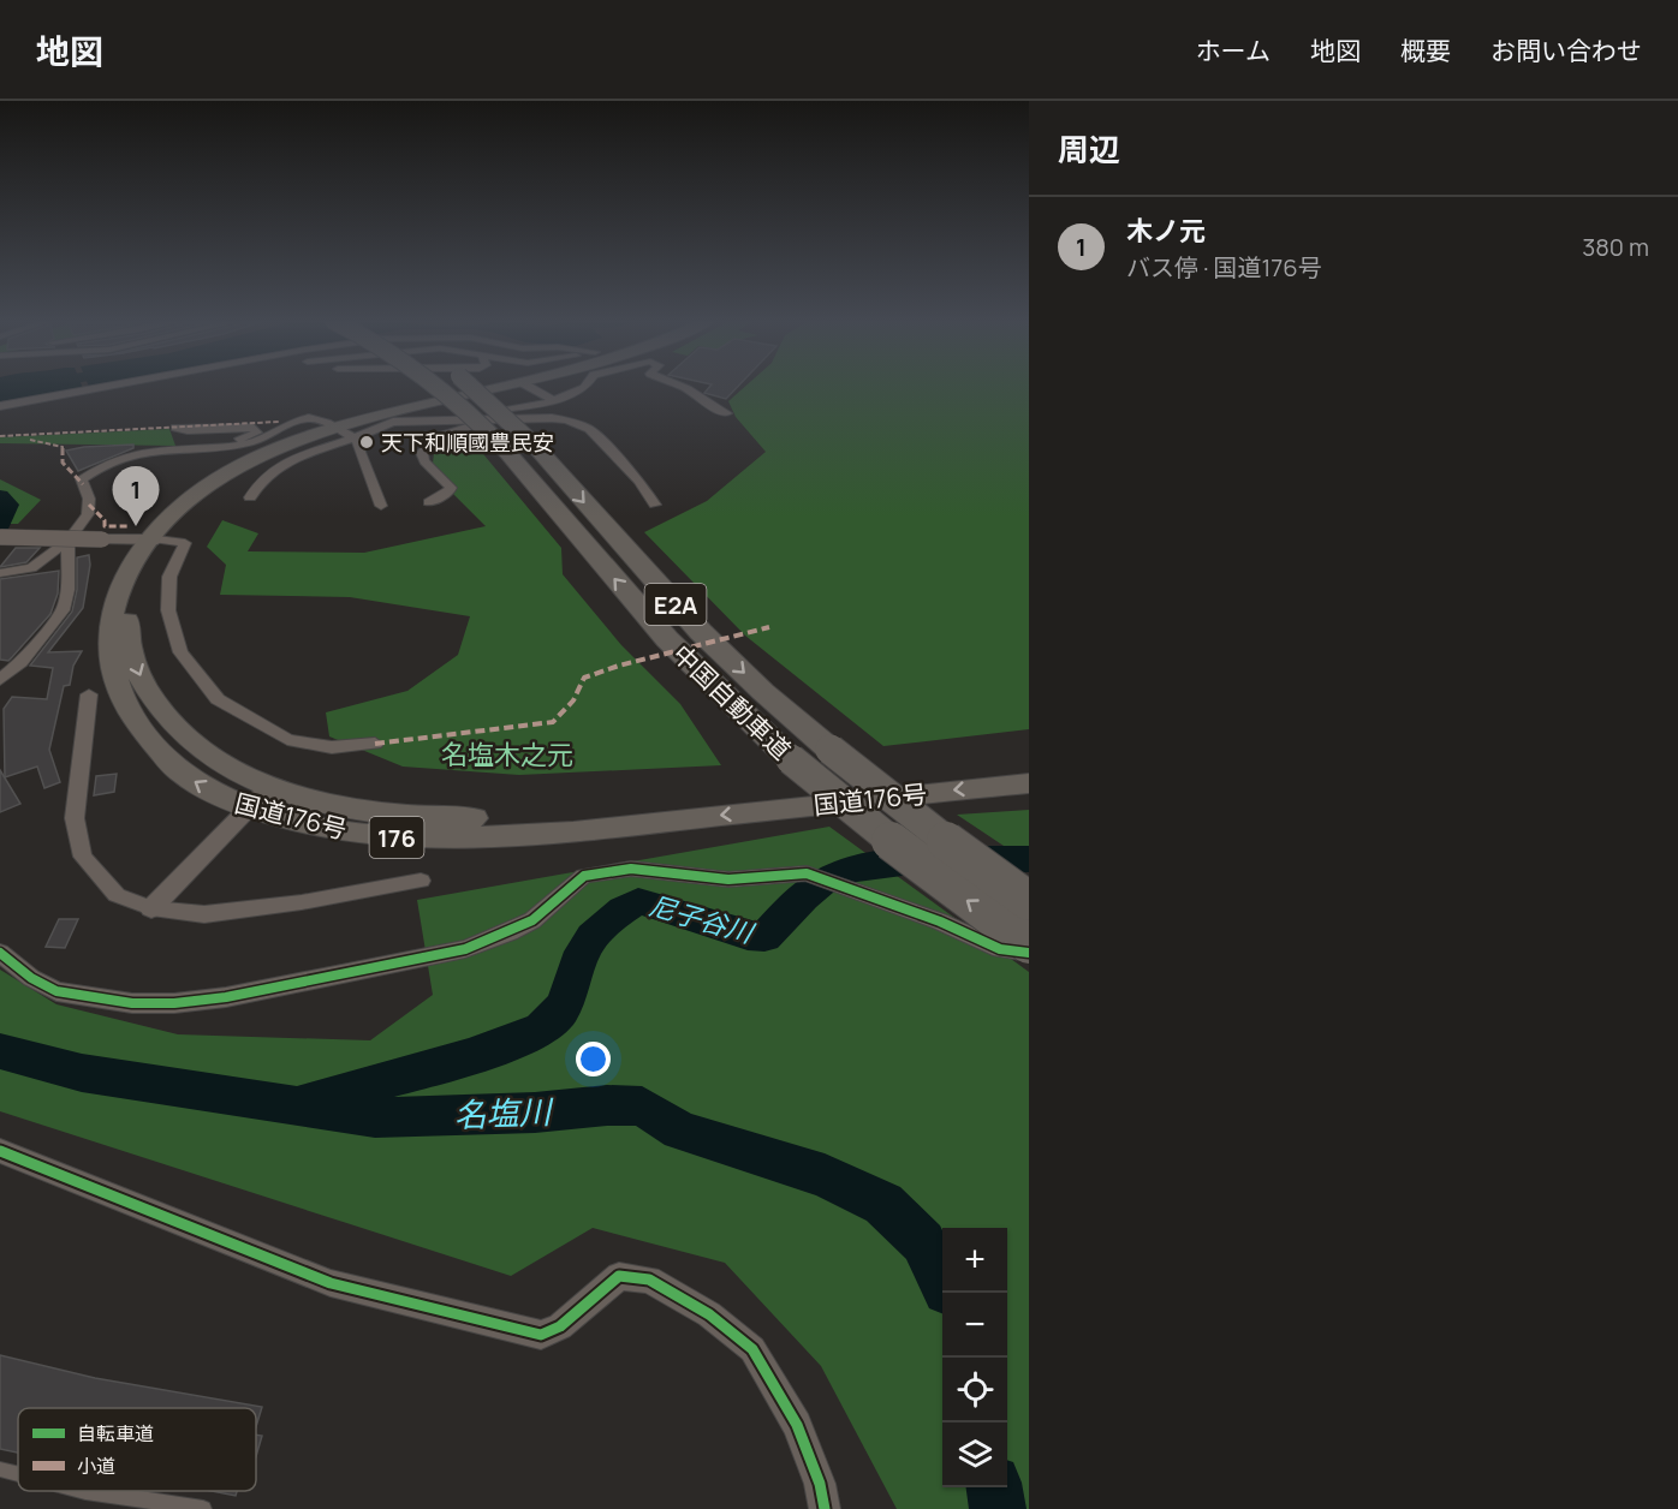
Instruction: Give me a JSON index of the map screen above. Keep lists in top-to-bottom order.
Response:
{
  "streets": {
    "highway": [
      "E2A",
      "中国自動車道",
      "国道176号",
      "176"
    ]
  },
  "districts": ["名塩木之元"],
  "water": ["尼子谷川", "名塩川"],
  "places": ["天下和順國豊民安"],
  "legend": ["自転車道", "小道"],
  "page": {
    "header": "地図",
    "nav": [
      "ホーム",
      "地図",
      "概要",
      "お問い合わせ"
    ],
    "heading": "周辺",
    "list": [
      {
        "mark": "1",
        "name": "木ノ元",
        "note": "バス停 · 国道176号",
        "value": "380 m"
      }
    ],
    "pins": "1",
    "map_buttons": ["+", "−"]
  }
}
